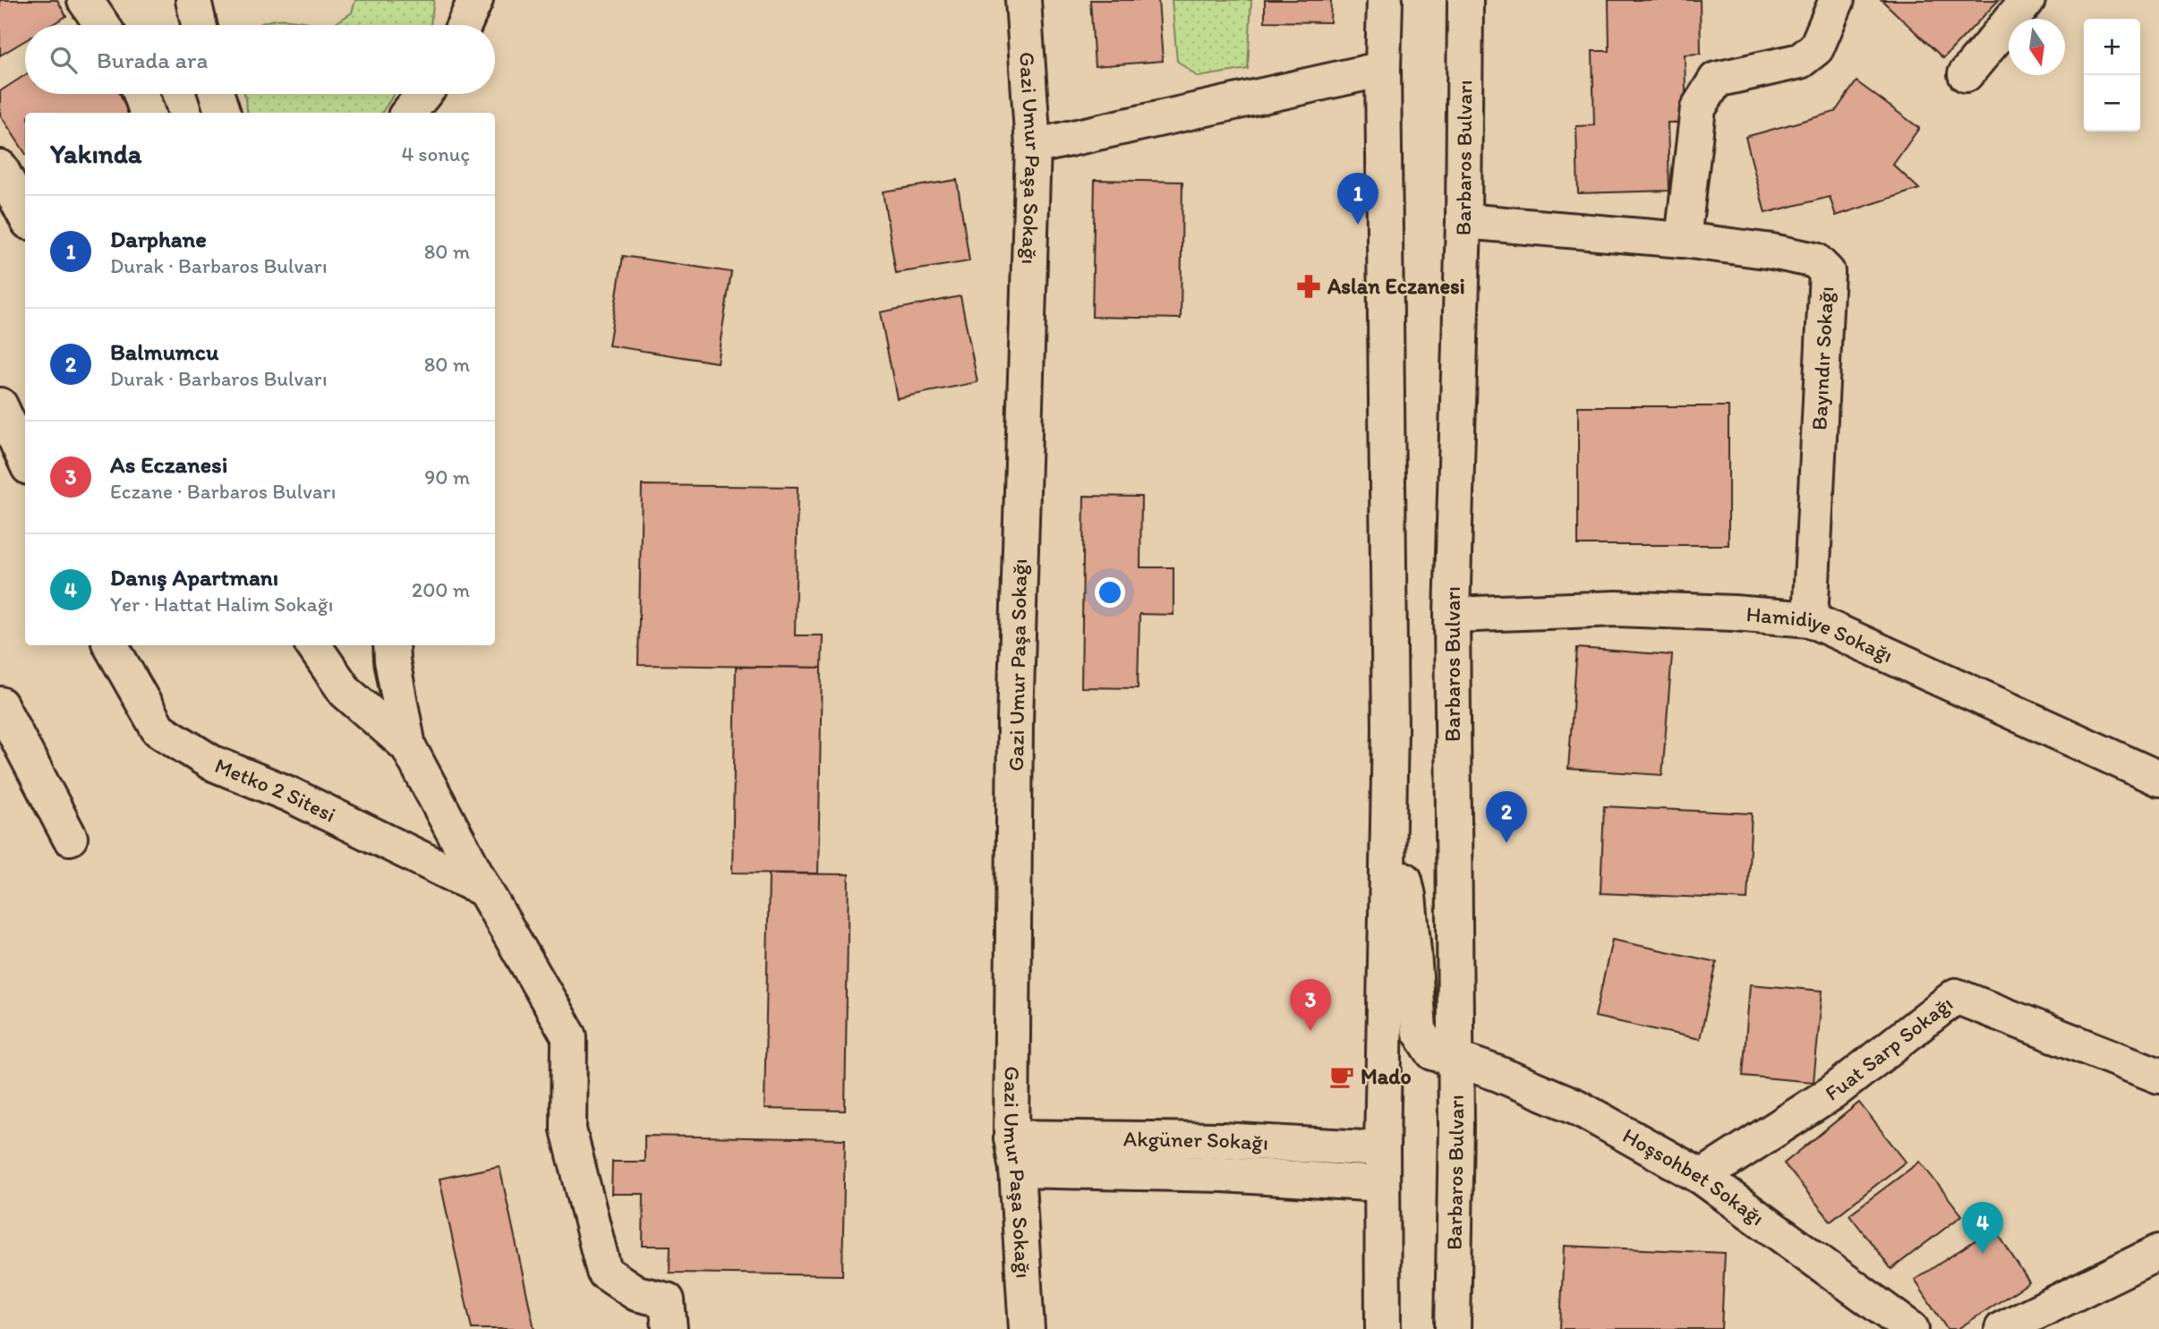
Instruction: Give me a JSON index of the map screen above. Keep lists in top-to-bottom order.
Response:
{
  "streets": {
    "street": [
      "Gazi Umur Paşa Sokağı",
      "Barbaros Bulvarı",
      "Bayındır Sokağı",
      "Hamidiye Sokağı",
      "Metko 2 Sitesi",
      "Fuat Sarp Sokağı",
      "Akgüner Sokağı",
      "Hoşsohbet Sokağı"
    ]
  },
  "crossings": [
    ["Gazi Umur Paşa Sokağı", "Akgüner Sokağı"],
    ["Barbaros Bulvarı", "Bayındır Sokağı"],
    ["Barbaros Bulvarı", "Hamidiye Sokağı"],
    ["Barbaros Bulvarı", "Hoşsohbet Sokağı"],
    ["Bayındır Sokağı", "Hamidiye Sokağı"],
    ["Fuat Sarp Sokağı", "Hoşsohbet Sokağı"]
  ],
  "places": {
    "pharmacy": ["Aslan Eczanesi"],
    "cafe": ["Mado"]
  },
  "north": "bottom",
  "page": {
    "map_buttons": ["+", "−"],
    "search": "Burada ara",
    "heading": ["Yakında", "4 sonuç"],
    "pins": [
      "1",
      "2",
      "3",
      "4"
    ],
    "list": [
      {
        "mark": "1",
        "name": "Darphane",
        "note": "Durak · Barbaros Bulvarı",
        "value": "80 m"
      },
      {
        "mark": "2",
        "name": "Balmumcu",
        "note": "Durak · Barbaros Bulvarı",
        "value": "80 m"
      },
      {
        "mark": "3",
        "name": "As Eczanesi",
        "note": "Eczane · Barbaros Bulvarı",
        "value": "90 m"
      },
      {
        "mark": "4",
        "name": "Danış Apartmanı",
        "note": "Yer · Hattat Halim Sokağı",
        "value": "200 m"
      }
    ]
  }
}
